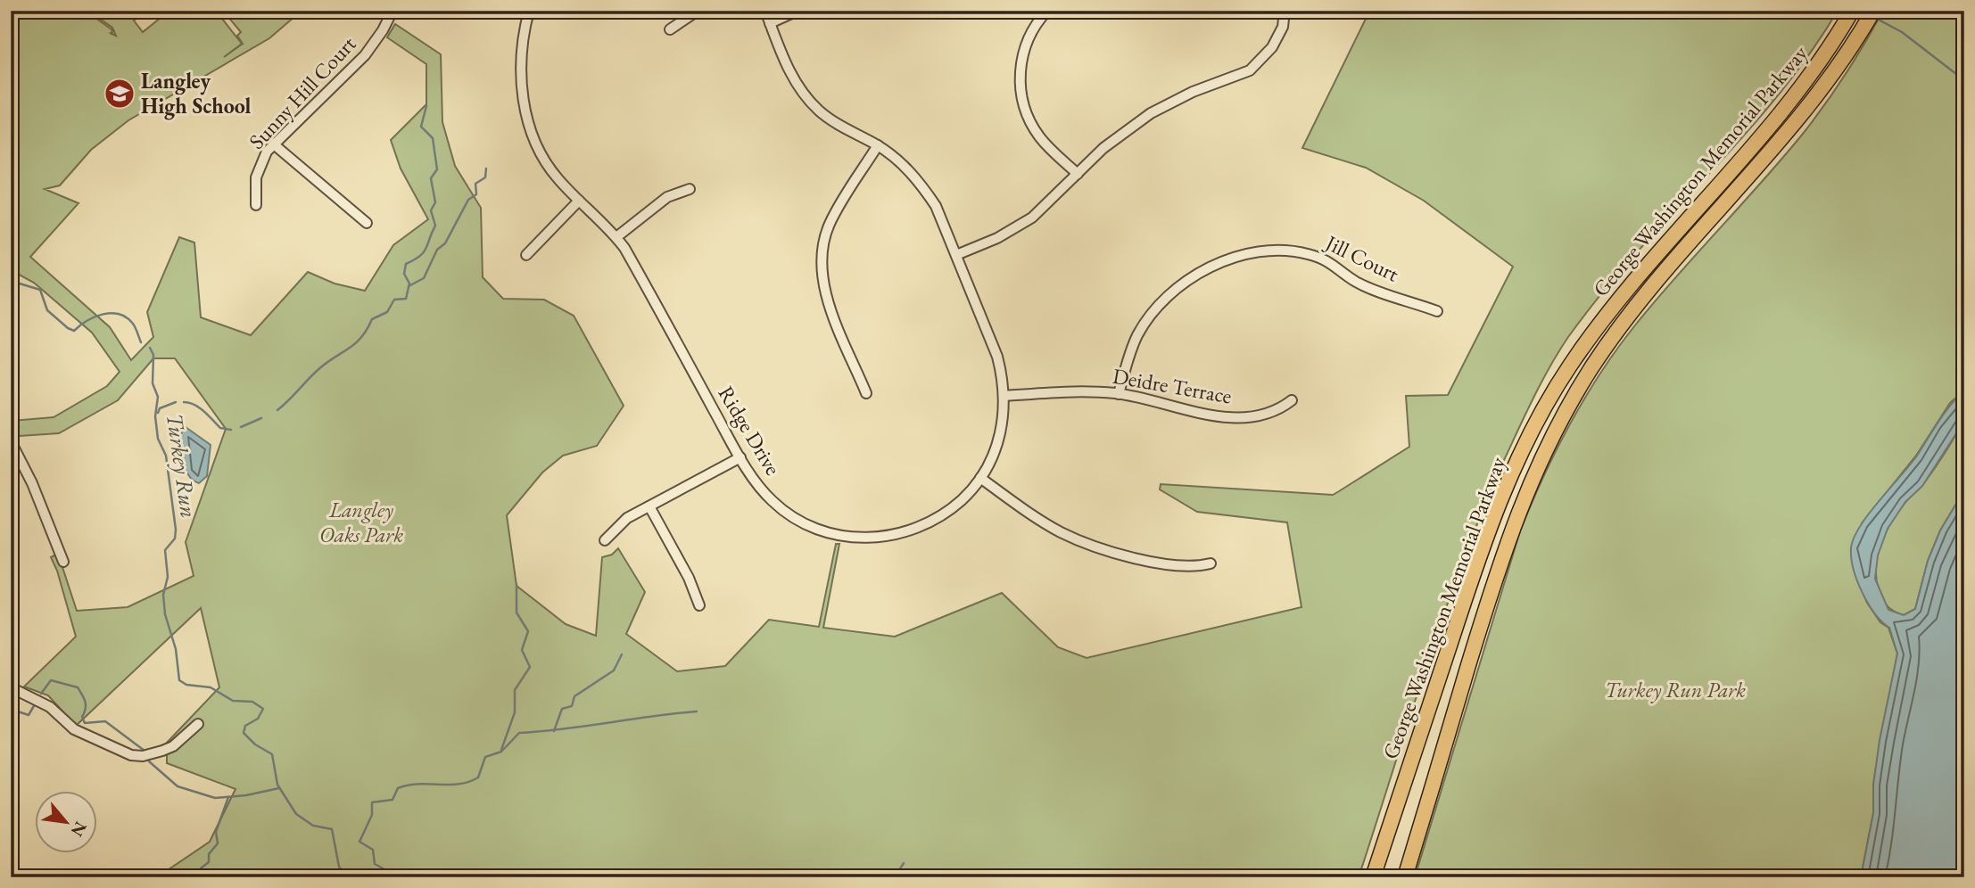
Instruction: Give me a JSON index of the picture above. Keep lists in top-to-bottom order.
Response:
{
  "streets": {
    "highway": ["George Washington Memorial Parkway"],
    "street": [
      "Sunny Hill Court",
      "Jill Court",
      "Deidre Terrace",
      "Ridge Drive"
    ]
  },
  "crossings": [
    ["Jill Court", "Deidre Terrace"],
    ["Deidre Terrace", "Ridge Drive"]
  ],
  "water": ["Turkey Run"],
  "parks": ["Langley Oaks Park", "Turkey Run Park"],
  "places": {
    "school or university": ["Langley High School"]
  },
  "north": "bottom right"
}
